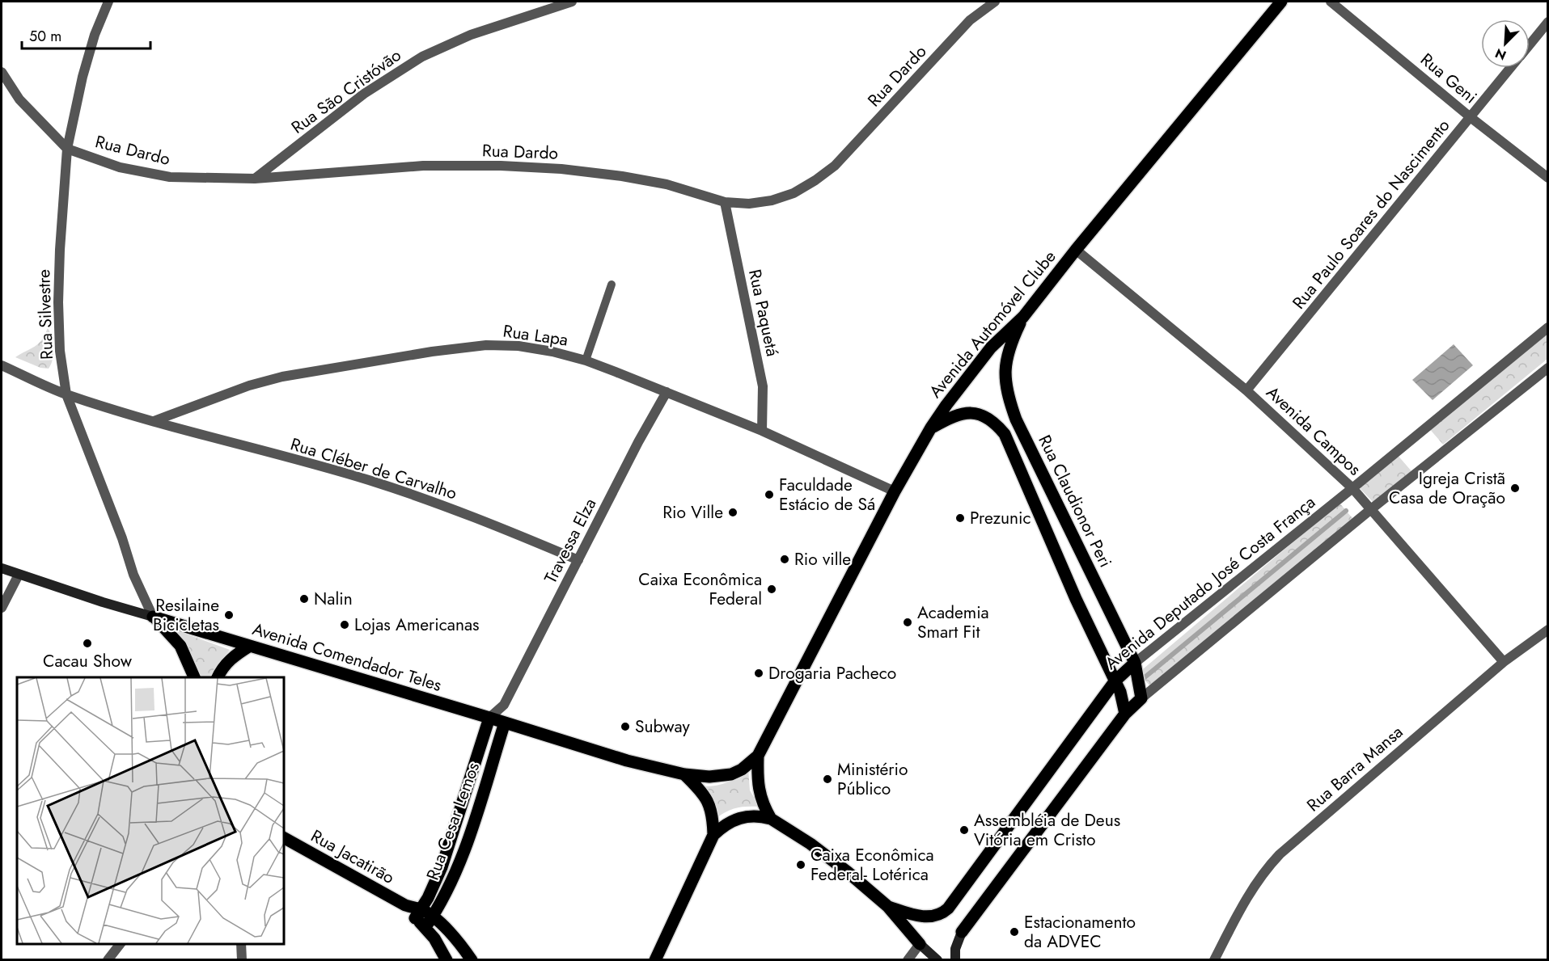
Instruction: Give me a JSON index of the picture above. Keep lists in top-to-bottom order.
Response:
{
  "streets": {
    "main road": [
      "Avenida Automóvel Clube",
      "Rua Claudionor Peri",
      "Avenida Deputado José Costa França",
      "Avenida Comendador Teles",
      "Rua Cesar Lemos",
      "Rua Jacatirão"
    ],
    "street": [
      "Rua Dardo",
      "Rua Geni",
      "Rua São Cristóvão",
      "Rua Paulo Soares do Nascimento",
      "Rua Paquetá",
      "Rua Silvestre",
      "Rua Lapa",
      "Avenida Campos",
      "Rua Cléber de Carvalho",
      "Travessa Elza",
      "Rua Barra Mansa"
    ]
  },
  "crossings": [
    ["Rua Dardo", "Rua São Cristóvão"],
    ["Rua Dardo", "Rua Paquetá"],
    ["Rua Dardo", "Rua Silvestre"],
    ["Rua Geni", "Rua Paulo Soares do Nascimento"],
    ["Rua Paulo Soares do Nascimento", "Avenida Campos"],
    ["Rua Paquetá", "Rua Lapa"],
    ["Rua Silvestre", "Rua Cléber de Carvalho"],
    ["Rua Silvestre", "Avenida Comendador Teles"],
    ["Avenida Automóvel Clube", "Rua Lapa"],
    ["Avenida Automóvel Clube", "Avenida Campos"],
    ["Avenida Automóvel Clube", "Rua Claudionor Peri"],
    ["Avenida Automóvel Clube", "Avenida Comendador Teles"],
    ["Rua Lapa", "Rua Cléber de Carvalho"],
    ["Rua Lapa", "Travessa Elza"],
    ["Avenida Campos", "Avenida Deputado José Costa França"],
    ["Avenida Campos", "Rua Barra Mansa"],
    ["Rua Cléber de Carvalho", "Travessa Elza"],
    ["Rua Claudionor Peri", "Avenida Deputado José Costa França"],
    ["Travessa Elza", "Avenida Comendador Teles"],
    ["Travessa Elza", "Rua Cesar Lemos"],
    ["Avenida Comendador Teles", "Rua Cesar Lemos"],
    ["Rua Cesar Lemos", "Rua Jacatirão"]
  ],
  "places": [
    "Igreja Cristã Casa de Oração",
    "Faculdade Estácio de Sá",
    "Rio Ville",
    "Prezunic",
    "Rio ville",
    "Caixa Econômica Federal",
    "Nalin",
    "Resilaine Bicicletas",
    "Academia Smart Fit",
    "Lojas Americanas",
    "Cacau Show",
    "Drogaria Pacheco",
    "Subway",
    "Ministério Público",
    "Assembléia de Deus Vitória em Cristo",
    "Caixa Econômica Federal- Lotérica",
    "Estacionamento da ADVEC"
  ],
  "scale_bar": "50 m",
  "north": "bottom left"
}
